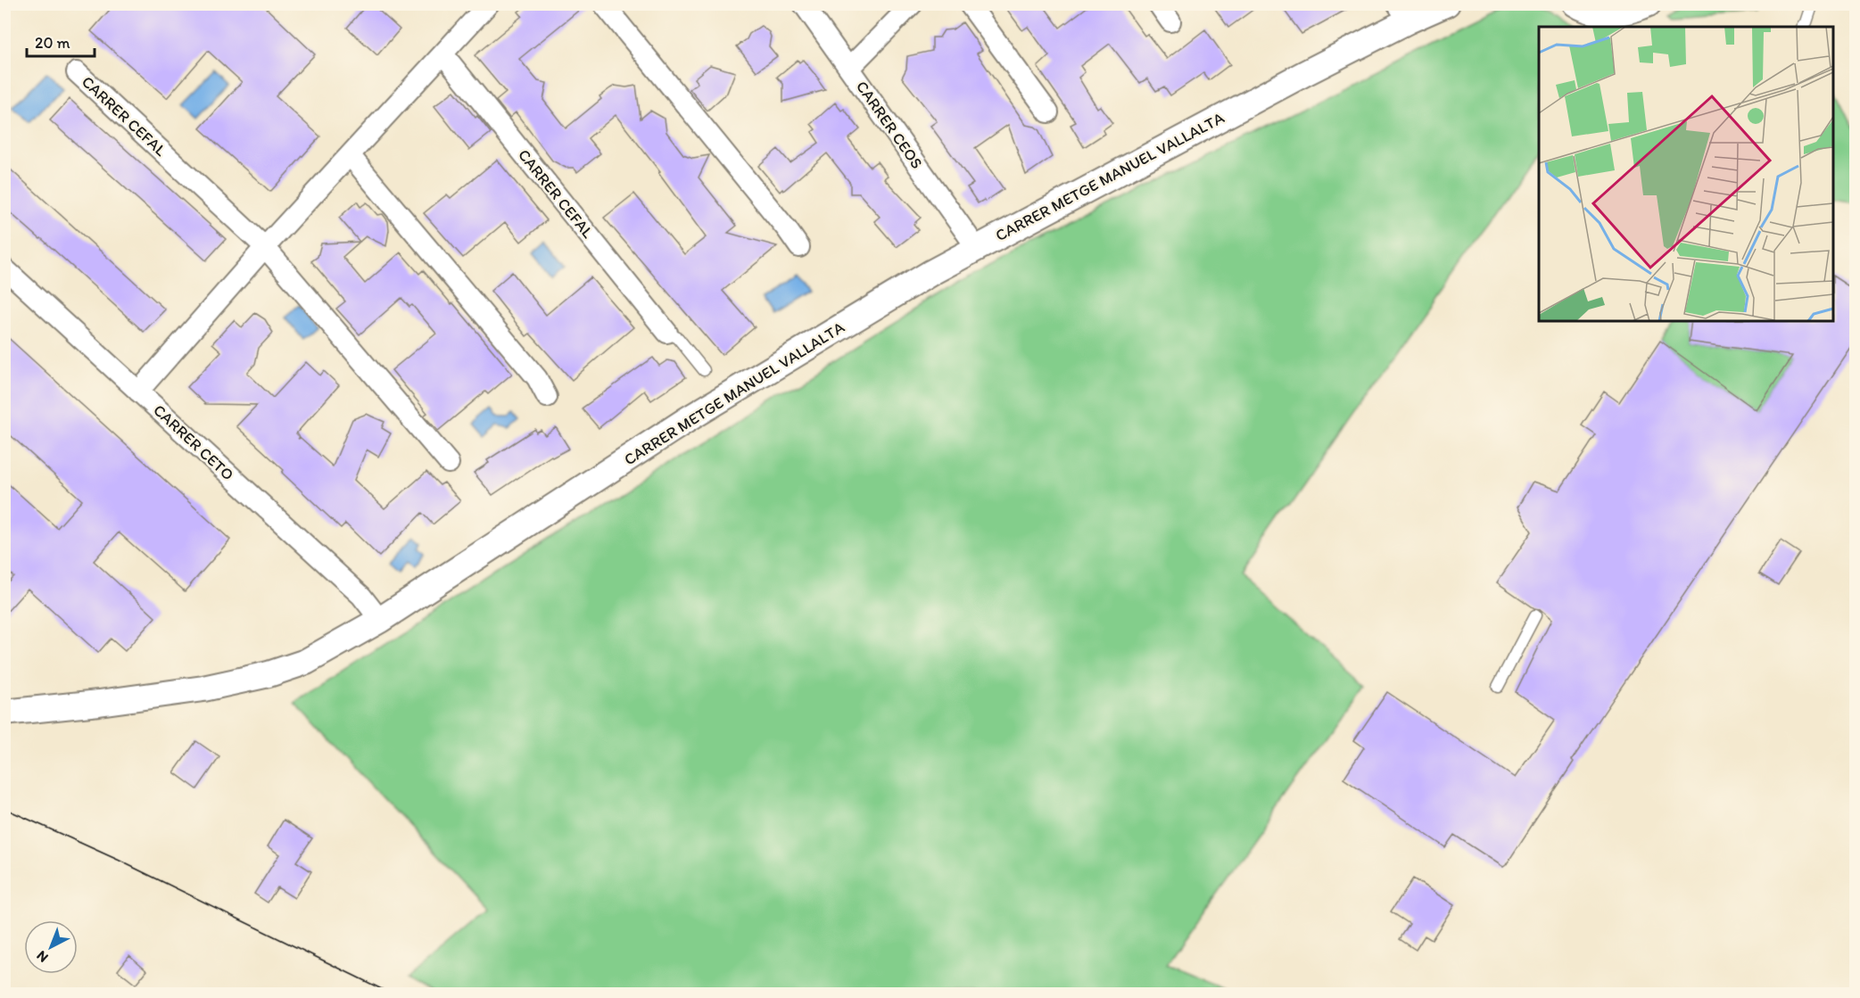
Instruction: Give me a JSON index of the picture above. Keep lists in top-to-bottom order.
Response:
{
  "streets": {
    "street": [
      "CARRER CEFAL",
      "CARRER CEOS",
      "CARRER METGE MANUEL VALLALTA",
      "CARRER CETO"
    ]
  },
  "crossings": [
    ["CARRER CEOS", "CARRER METGE MANUEL VALLALTA"],
    ["CARRER METGE MANUEL VALLALTA", "CARRER CETO"]
  ],
  "scale_bar": "20 m",
  "north": "bottom left"
}
